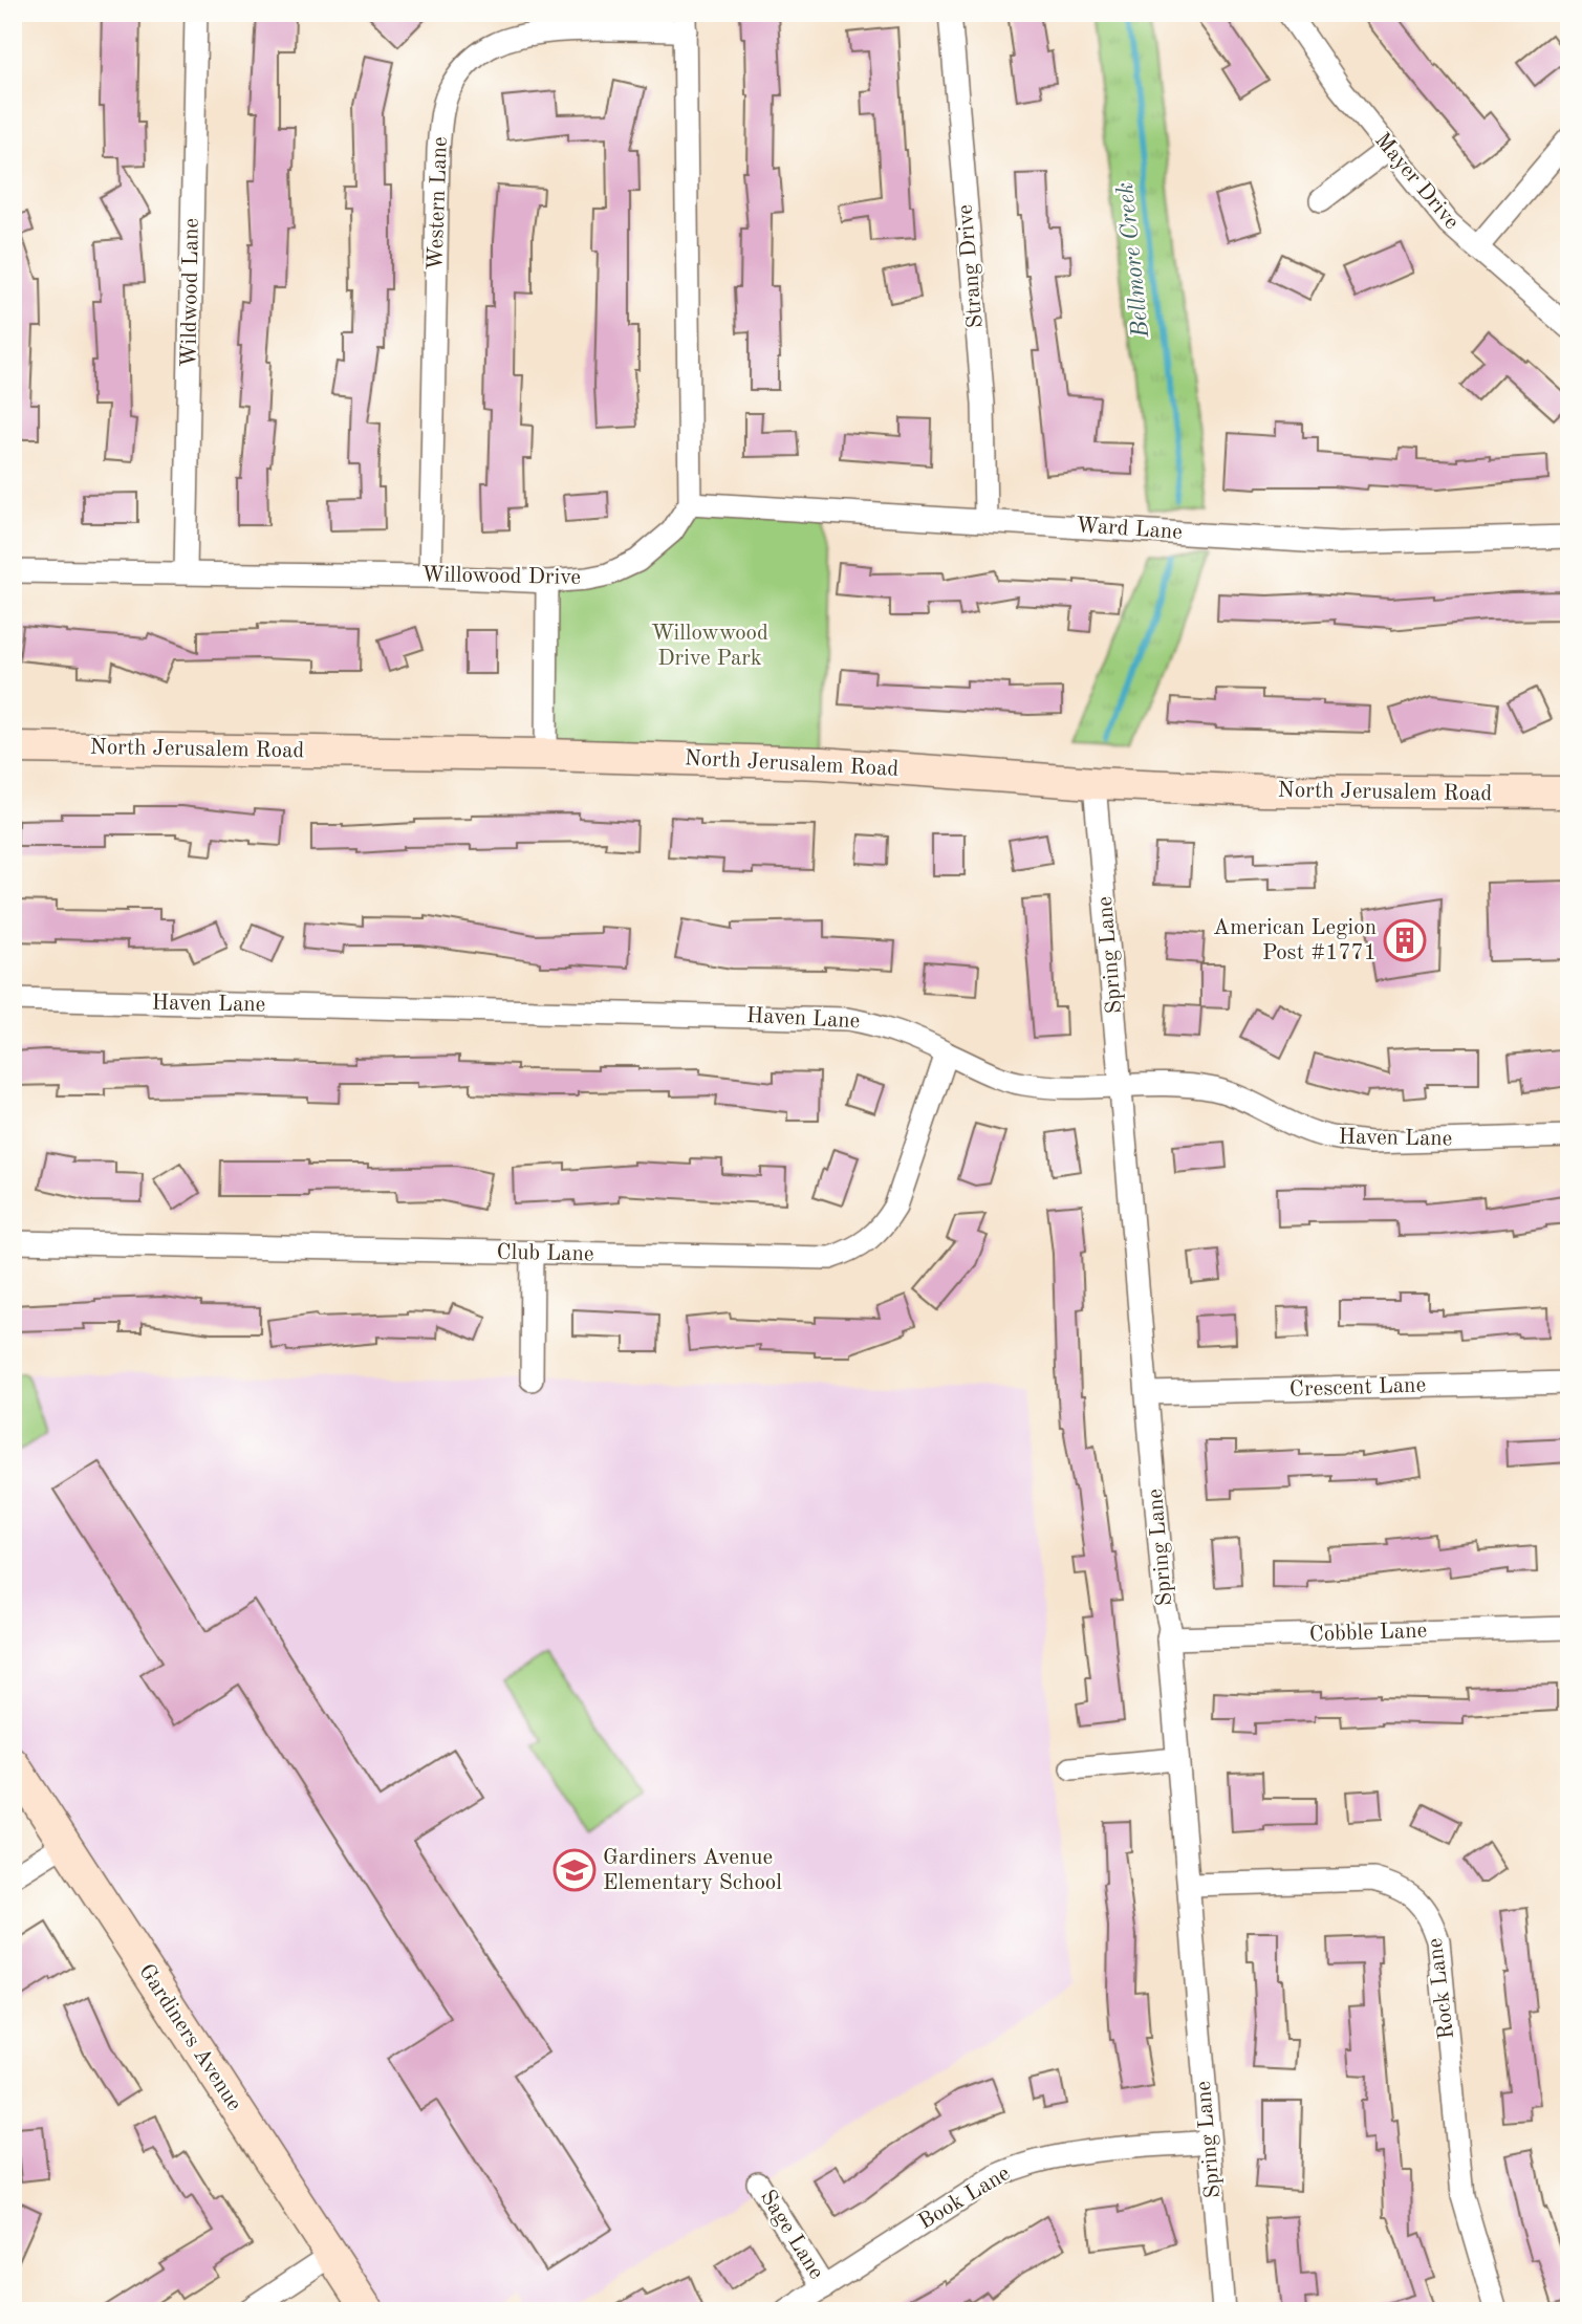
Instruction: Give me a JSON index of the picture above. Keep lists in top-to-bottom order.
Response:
{
  "streets": {
    "main road": ["North Jerusalem Road", "Gardiners Avenue"],
    "street": [
      "Mayer Drive",
      "Western Lane",
      "Strang Drive",
      "Wildwood Lane",
      "Ward Lane",
      "Willowood Drive",
      "Spring Lane",
      "Haven Lane",
      "Club Lane",
      "Crescent Lane",
      "Cobble Lane",
      "Rock Lane",
      "Book Lane",
      "Sage Lane"
    ]
  },
  "crossings": [
    ["Western Lane", "Willowood Drive"],
    ["Strang Drive", "Ward Lane"],
    ["Wildwood Lane", "Willowood Drive"],
    ["Ward Lane", "Willowood Drive"],
    ["North Jerusalem Road", "Spring Lane"],
    ["Spring Lane", "Haven Lane"],
    ["Spring Lane", "Crescent Lane"],
    ["Spring Lane", "Cobble Lane"],
    ["Spring Lane", "Rock Lane"],
    ["Spring Lane", "Book Lane"],
    ["Haven Lane", "Club Lane"],
    ["Book Lane", "Sage Lane"]
  ],
  "water": ["Bellmore Creek"],
  "parks": ["Willowwood Drive Park"],
  "places": {
    "building": ["American Legion Post #1771"],
    "school or university": ["Gardiners Avenue Elementary School"]
  }
}
